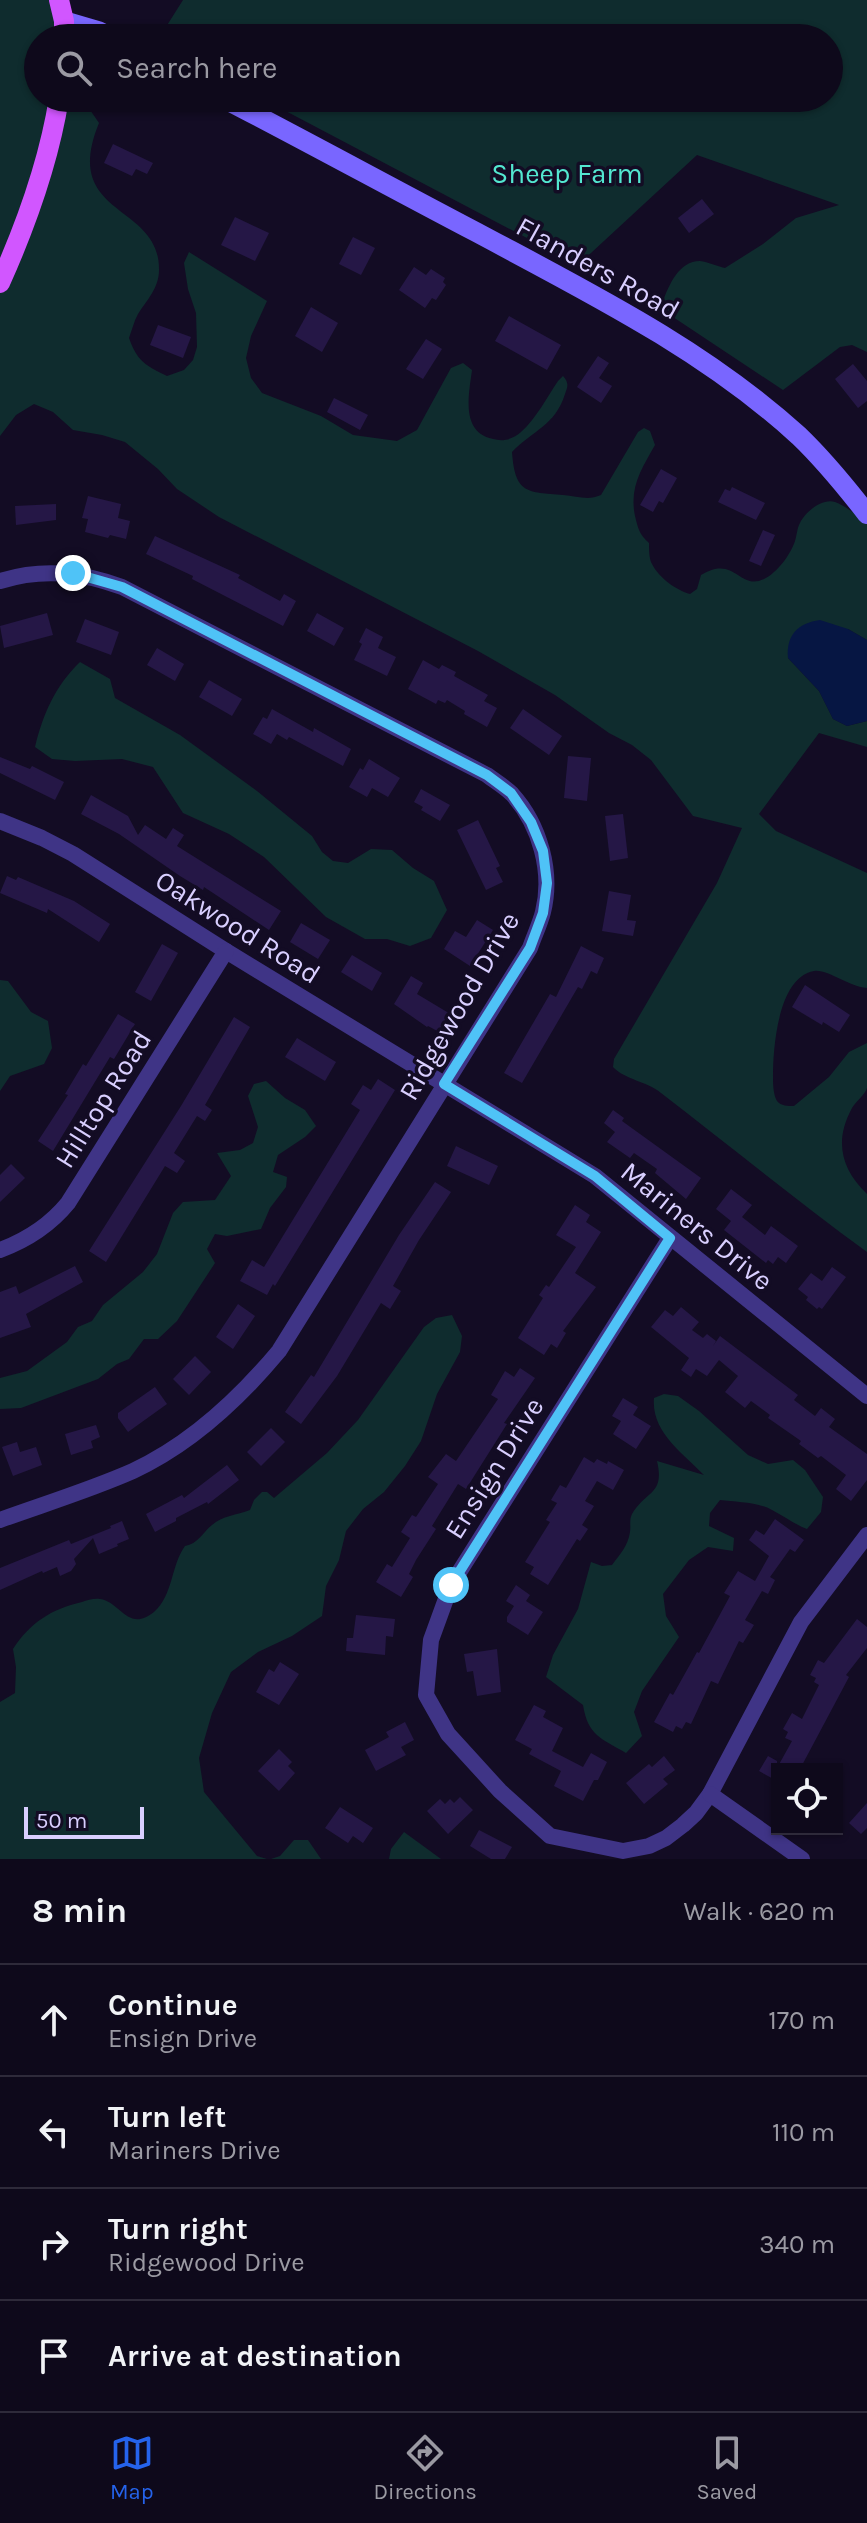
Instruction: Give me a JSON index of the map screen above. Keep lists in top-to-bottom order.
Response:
{
  "streets": {
    "street": [
      "Flanders Road",
      "Oakwood Road",
      "Ridgewood Drive",
      "Hilltop Road",
      "Mariners Drive",
      "Ensign Drive"
    ]
  },
  "crossings": [
    ["Oakwood Road", "Ridgewood Drive"],
    ["Oakwood Road", "Hilltop Road"],
    ["Oakwood Road", "Mariners Drive"],
    ["Ridgewood Drive", "Mariners Drive"],
    ["Mariners Drive", "Ensign Drive"]
  ],
  "parks": ["Sheep Farm"],
  "scale_bar": "50 m",
  "page": {
    "search": "Search here",
    "scale": "50 m",
    "heading": ["8 min", "Walk · 620 m"],
    "list": [
      ["Continue", "Ensign Drive", "170 m"],
      ["Turn left", "Mariners Drive", "110 m"],
      ["Turn right", "Ridgewood Drive", "340 m"],
      "Arrive at destination"
    ],
    "nav": ["Map", "Directions", "Saved"]
  }
}
